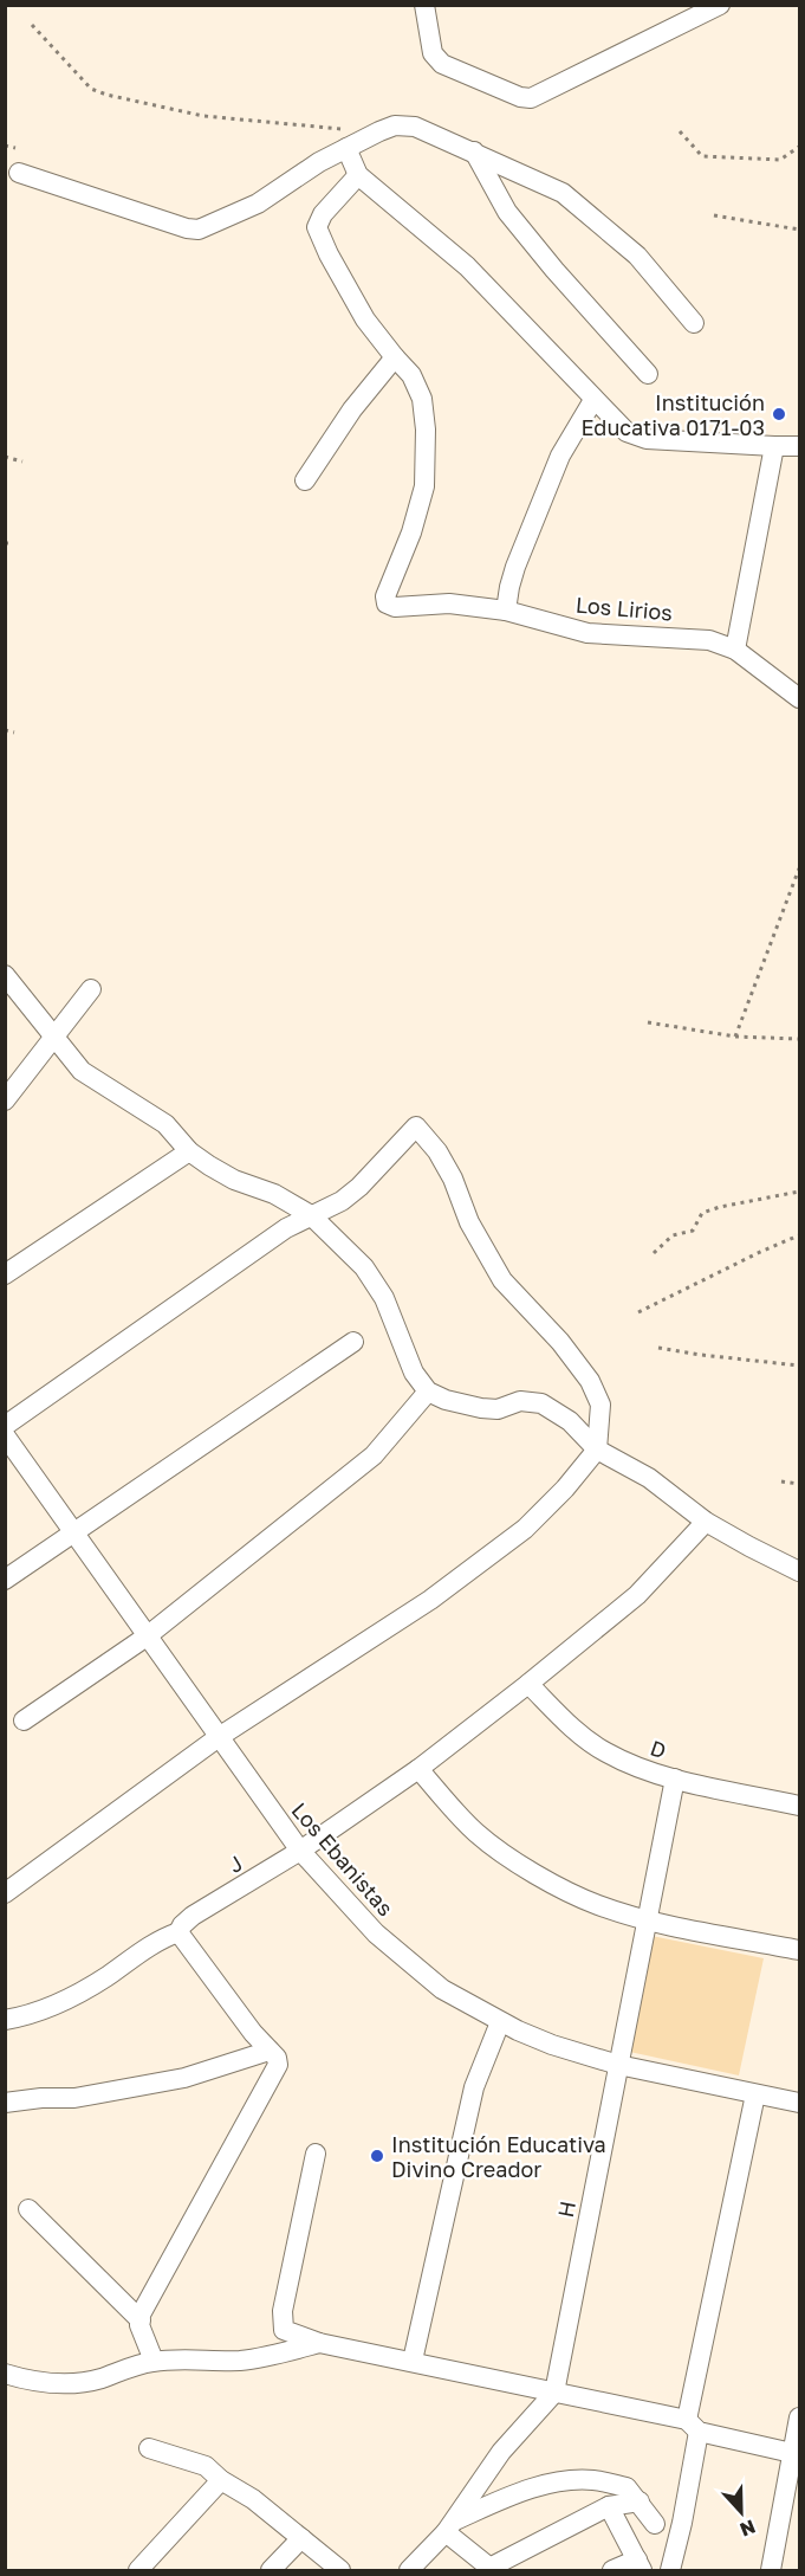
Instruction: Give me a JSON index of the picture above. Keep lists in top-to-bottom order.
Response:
{
  "streets": {
    "street": [
      "Los Lirios",
      "D",
      "Los Ebanistas",
      "J",
      "H"
    ]
  },
  "crossings": [
    ["D", "J"],
    ["D", "H"],
    ["Los Ebanistas", "J"],
    ["Los Ebanistas", "H"]
  ],
  "places": ["Institución Educativa 0171-03", "Institución Educativa Divino Creador"],
  "north": "bottom"
}
